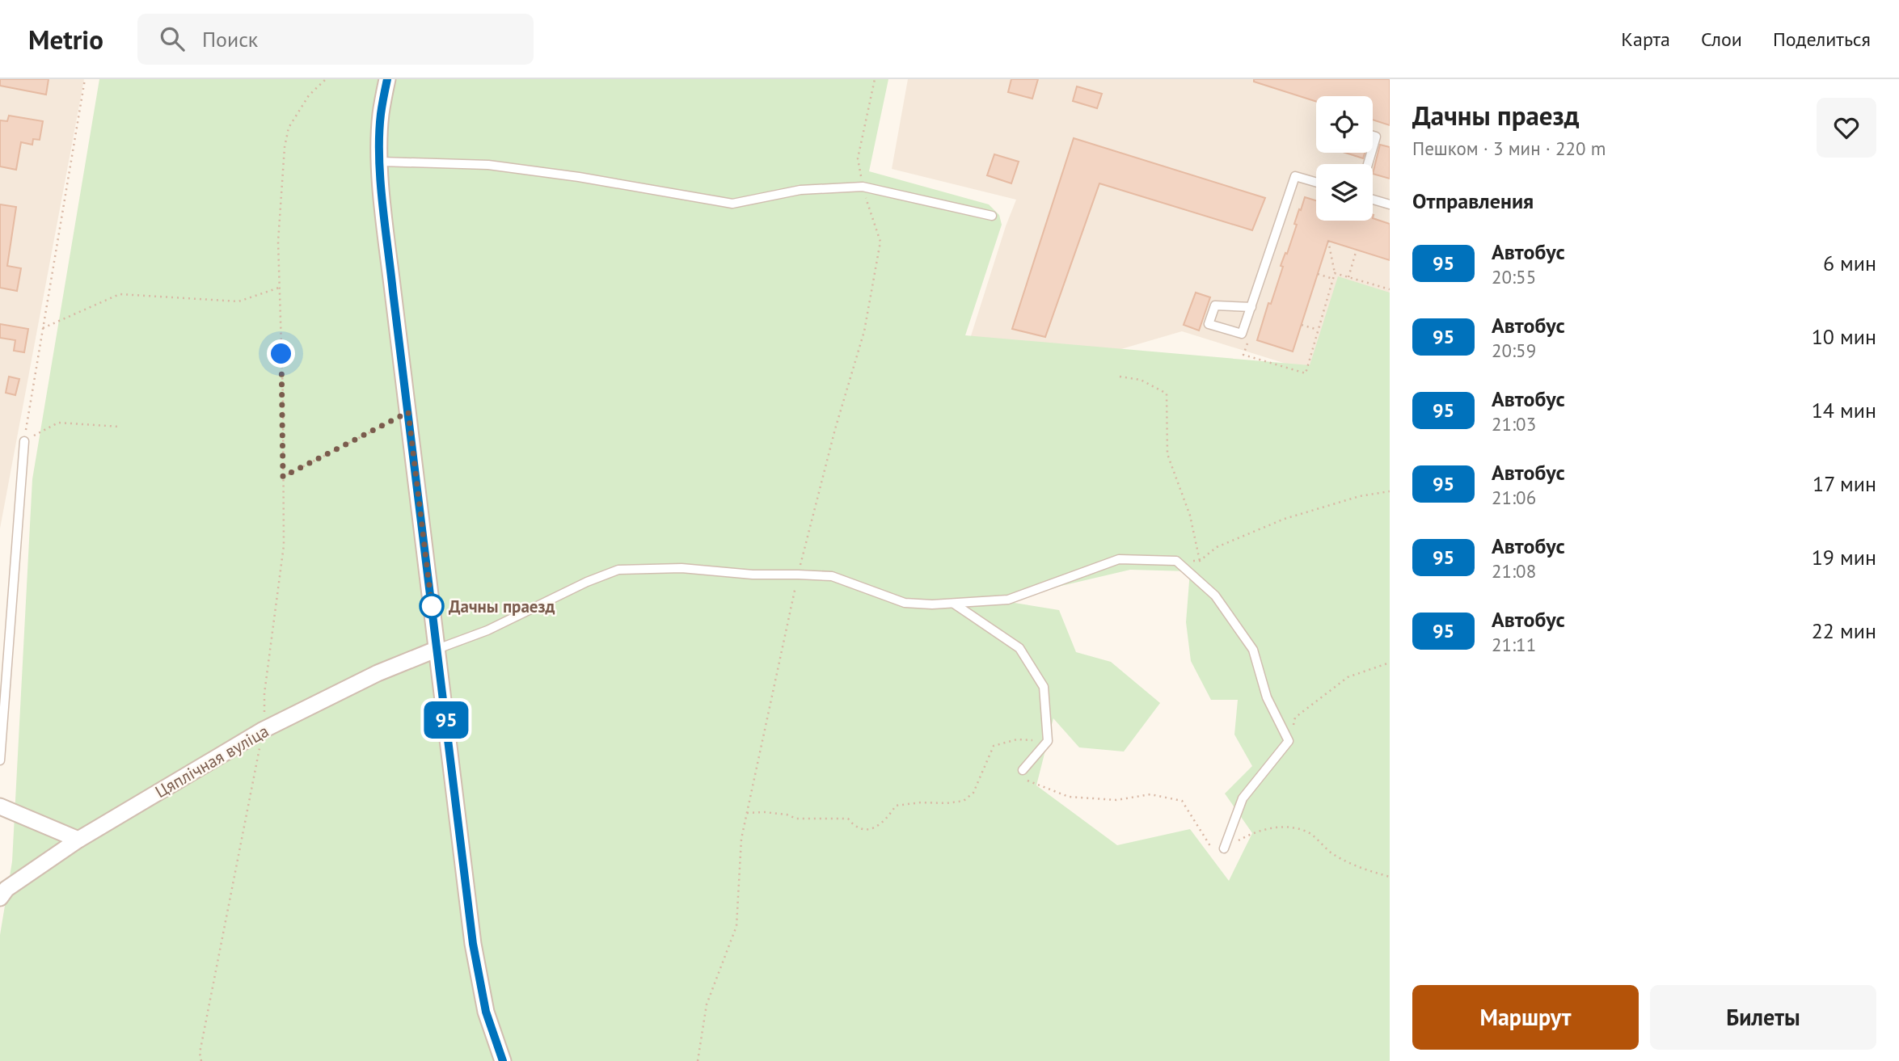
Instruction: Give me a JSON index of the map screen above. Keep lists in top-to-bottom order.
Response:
{
  "streets": {
    "street": ["Цяплічная вуліца"]
  },
  "places": ["Дачны праезд"],
  "lines": ["bus line 95"],
  "page": {
    "header": "Metrio",
    "search": "Поиск",
    "nav": ["Карта", "Слои", "Поделиться"],
    "on_map": "95",
    "heading": [
      ["Дачны праезд", "Пешком · 3 мин · 220 m"],
      "Отправления"
    ],
    "list": [
      {
        "mark": "95",
        "name": "Автобус",
        "note": "20:55",
        "value": "6 мин"
      },
      {
        "mark": "95",
        "name": "Автобус",
        "note": "20:59",
        "value": "10 мин"
      },
      {
        "mark": "95",
        "name": "Автобус",
        "note": "21:03",
        "value": "14 мин"
      },
      {
        "mark": "95",
        "name": "Автобус",
        "note": "21:06",
        "value": "17 мин"
      },
      {
        "mark": "95",
        "name": "Автобус",
        "note": "21:08",
        "value": "19 мин"
      },
      {
        "mark": "95",
        "name": "Автобус",
        "note": "21:11",
        "value": "22 мин"
      }
    ],
    "buttons": ["Маршрут", "Билеты"]
  }
}
